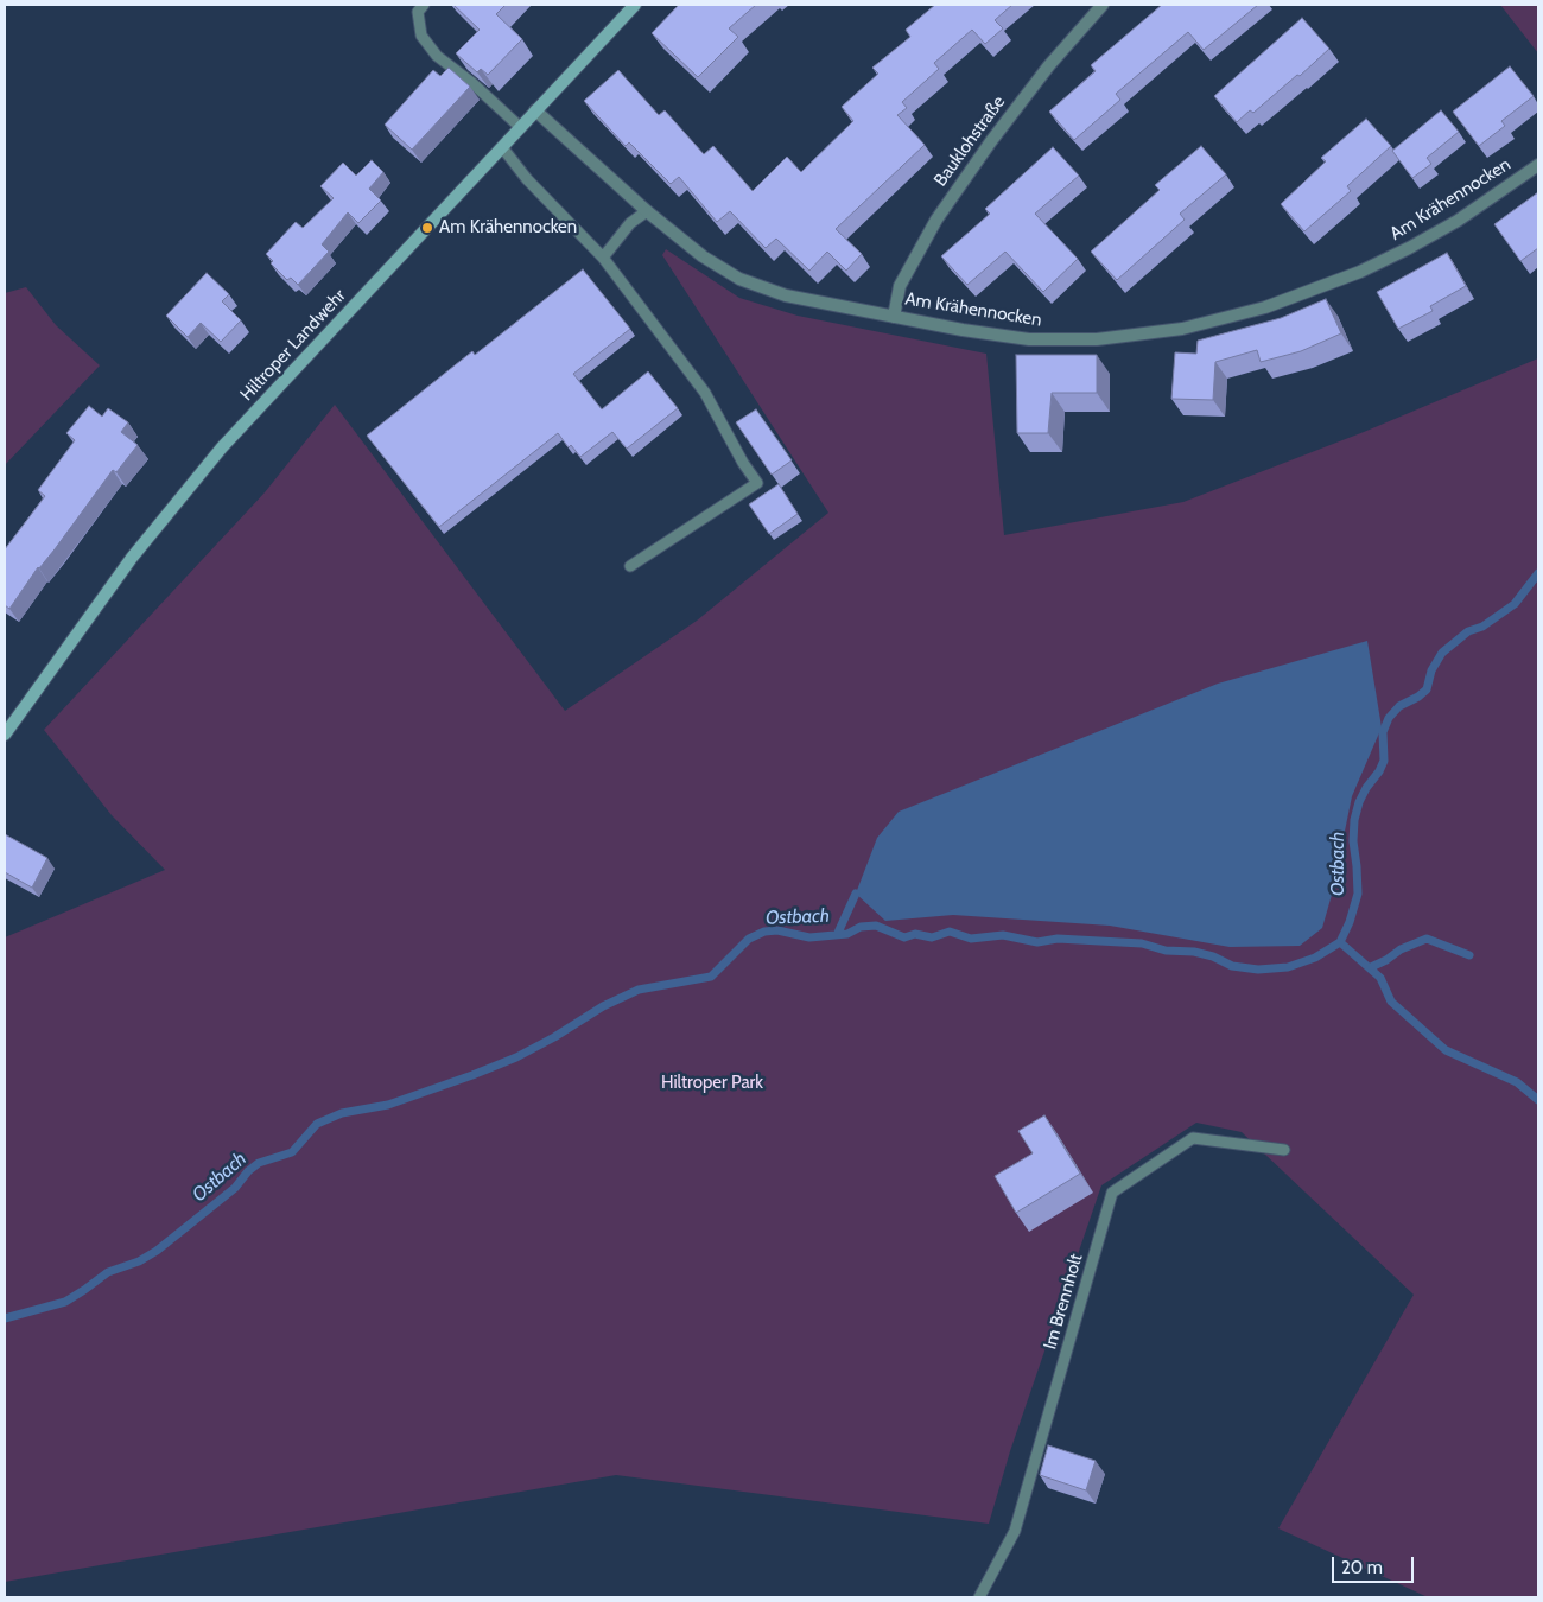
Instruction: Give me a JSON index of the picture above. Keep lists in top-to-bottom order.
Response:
{
  "streets": {
    "street": ["Bauklohstraße", "Am Krähennocken", "Hiltroper Landwehr"],
    "lane": ["Im Brennholt"]
  },
  "crossings": [
    ["Bauklohstraße", "Am Krähennocken"],
    ["Am Krähennocken", "Hiltroper Landwehr"]
  ],
  "water": ["Ostbach"],
  "parks": ["Hiltroper Park"],
  "places": ["Am Krähennocken"],
  "scale_bar": "20 m"
}
